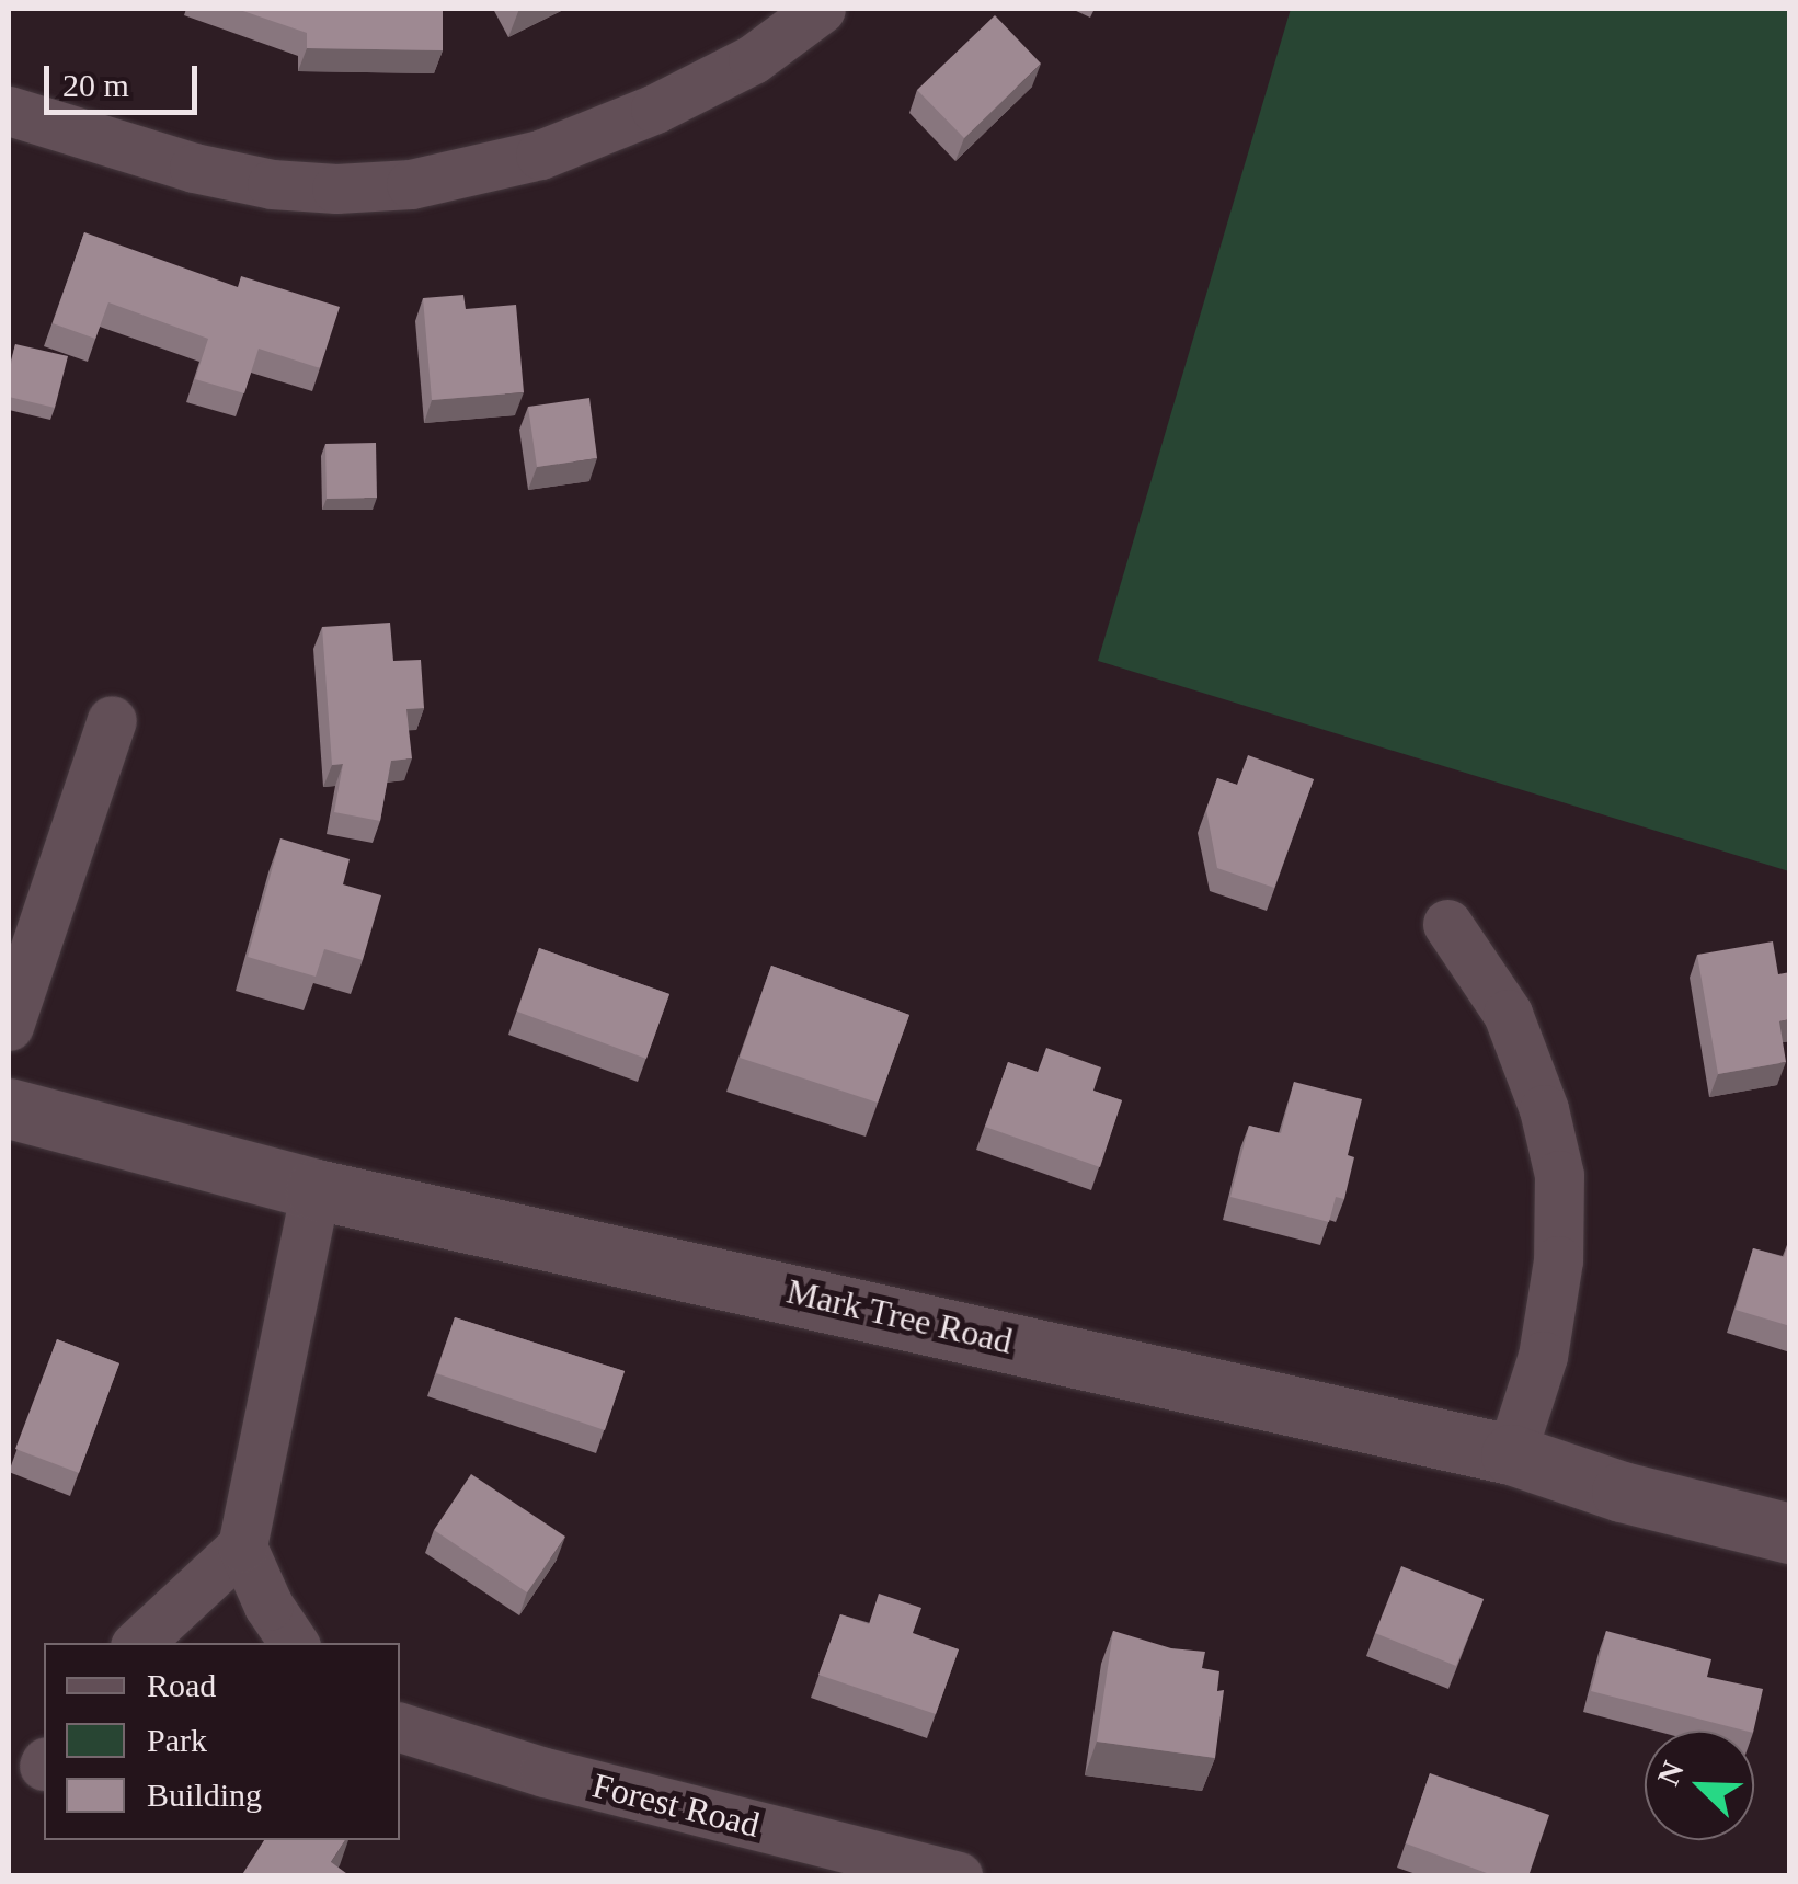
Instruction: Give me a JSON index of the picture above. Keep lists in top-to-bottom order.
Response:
{
  "streets": {
    "street": ["Mark Tree Road", "Forest Road"]
  },
  "legend": ["Road", "Park", "Building"],
  "scale_bar": "20 m",
  "north": "top left"
}
